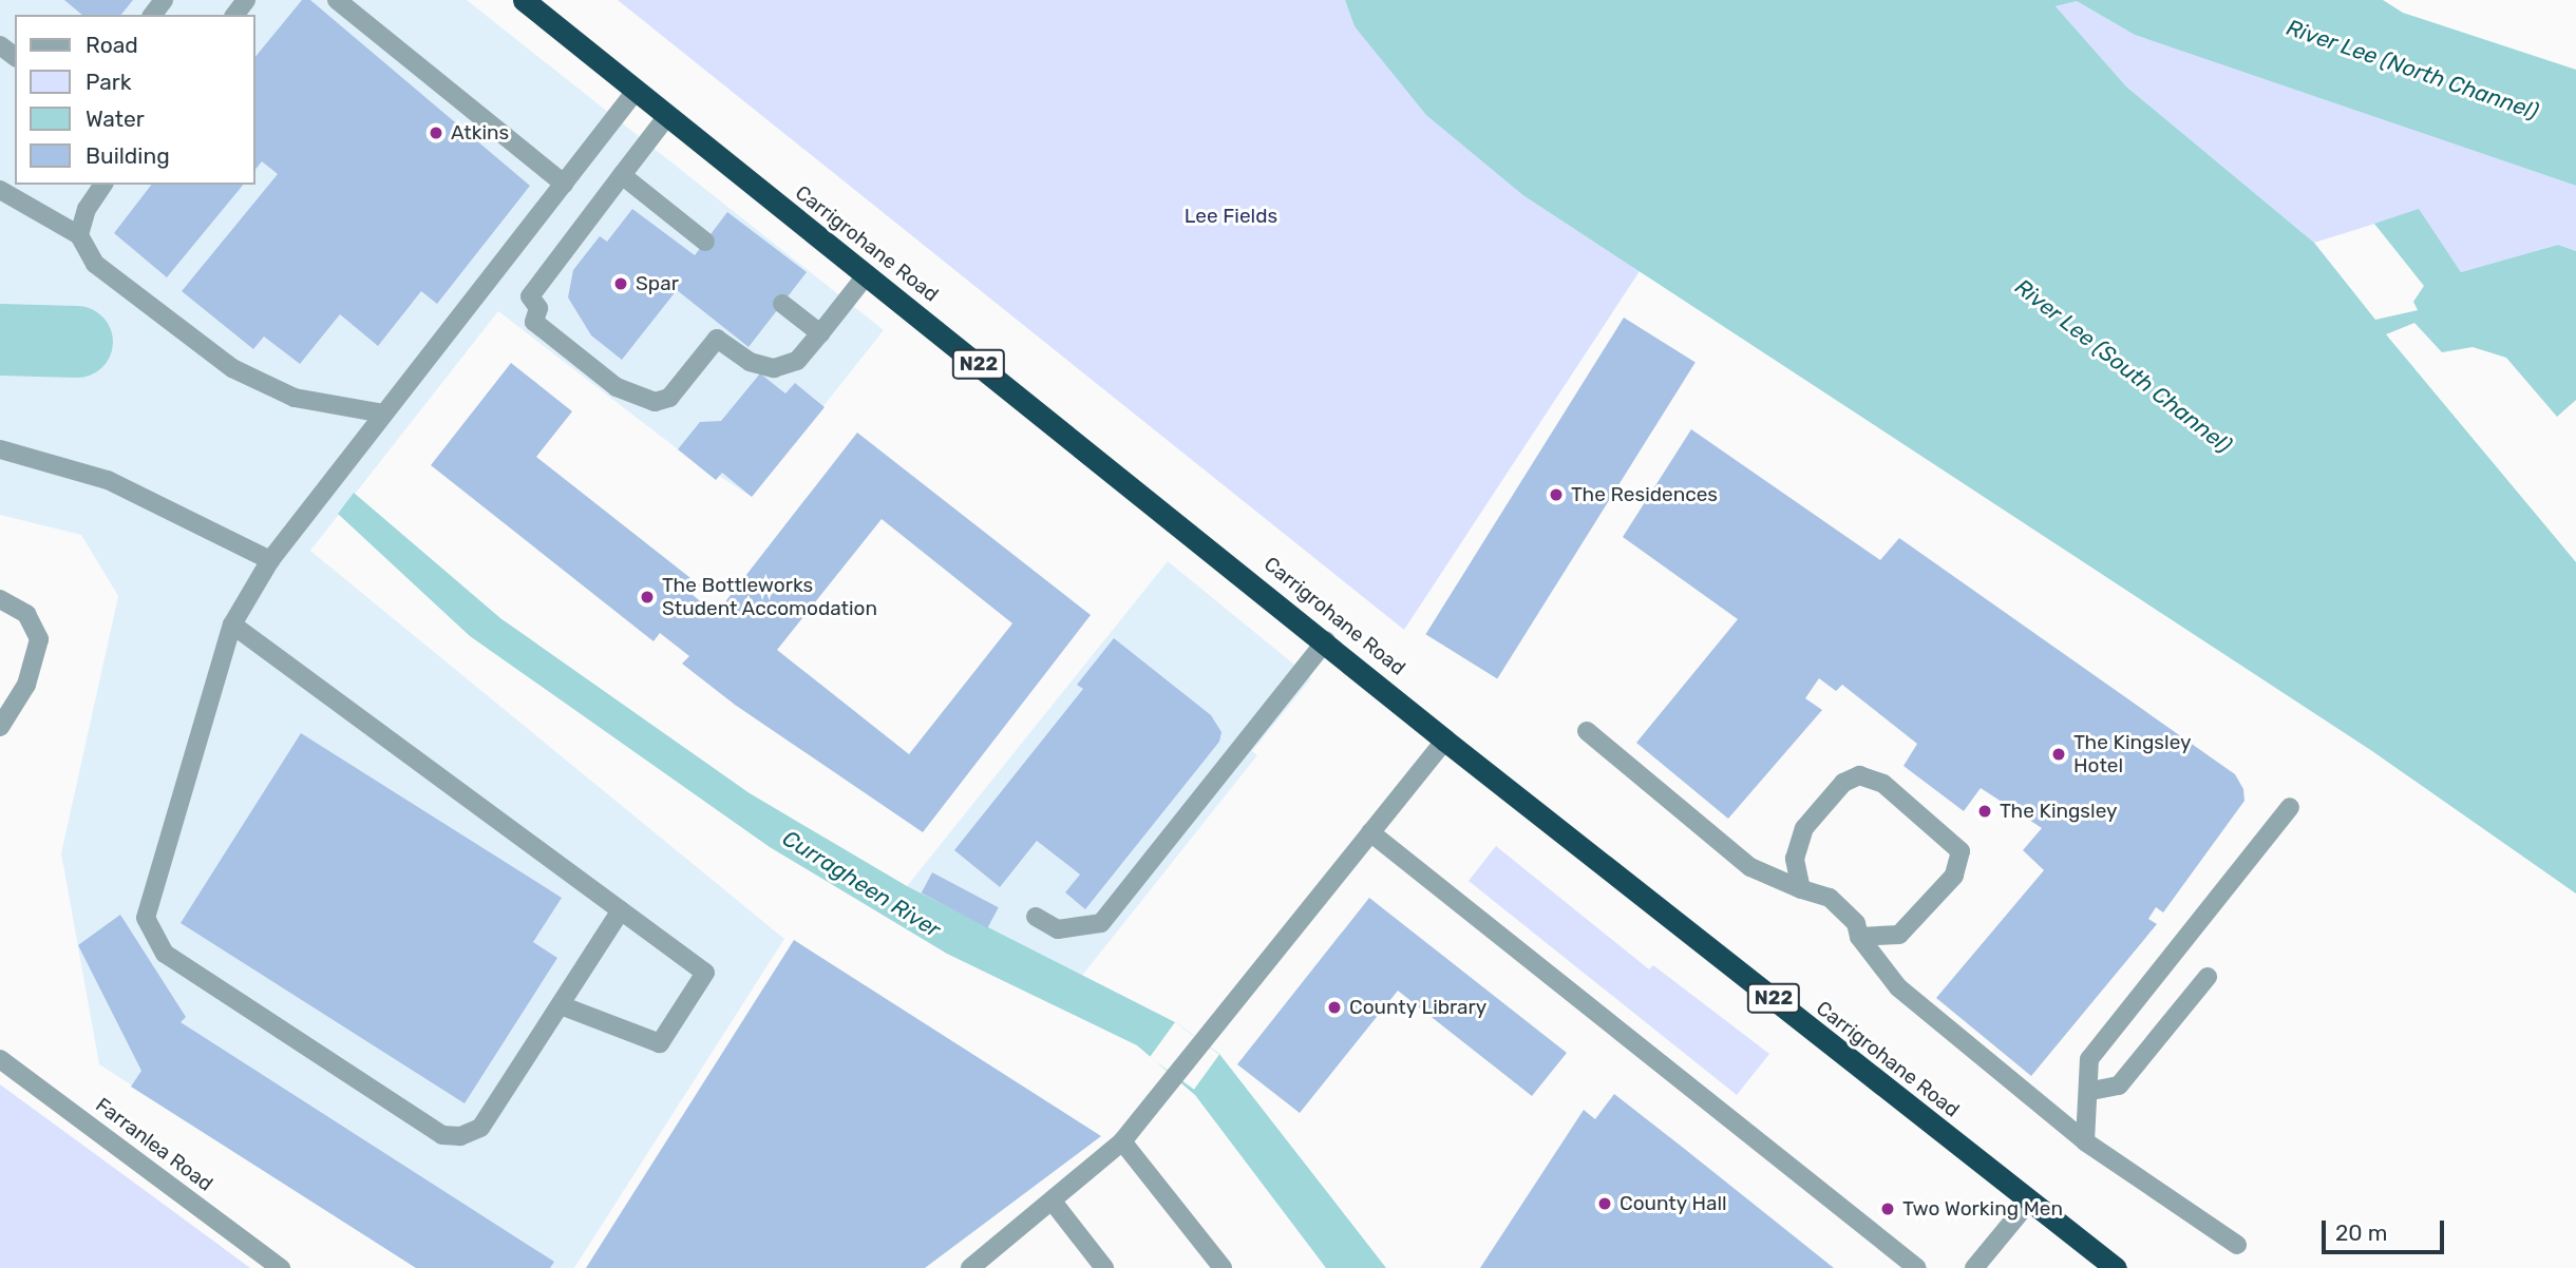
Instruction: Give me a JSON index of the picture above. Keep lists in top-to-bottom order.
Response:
{
  "streets": {
    "highway": ["Carrigrohane Road", "N22"],
    "street": ["Farranlea Road"]
  },
  "water": ["River Lee (North Channel)", "River Lee (South Channel)", "Curragheen River"],
  "parks": ["Lee Fields"],
  "places": [
    "Atkins",
    "Spar",
    "The Residences",
    "The Bottleworks Student Accomodation",
    "The Kingsley Hotel",
    "The Kingsley",
    "County Library",
    "County Hall",
    "Two Working Men"
  ],
  "legend": [
    "Road",
    "Park",
    "Water",
    "Building"
  ],
  "scale_bar": "20 m"
}
